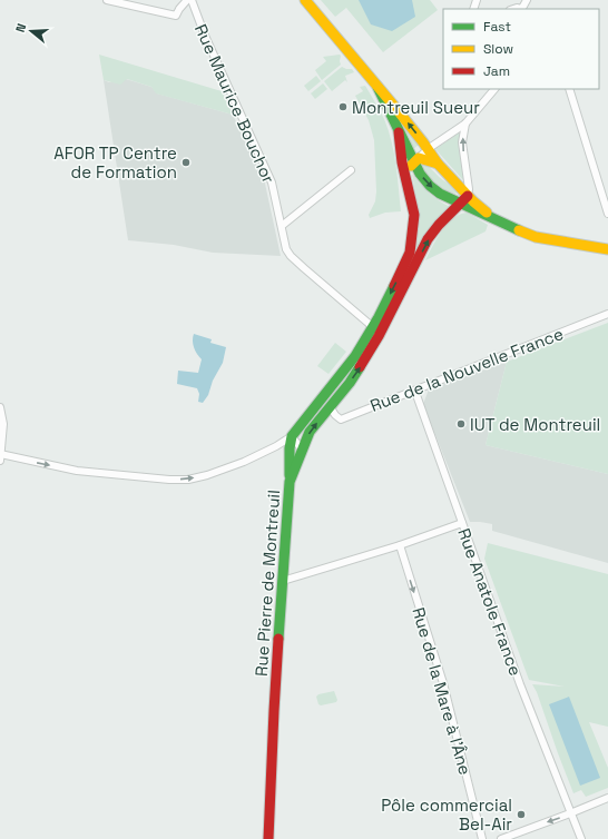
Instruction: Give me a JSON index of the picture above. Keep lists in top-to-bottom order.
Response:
{
  "streets": {
    "main road": ["Rue Pierre de Montreuil"],
    "street": [
      "Rue Maurice Bouchor",
      "Rue de la Nouvelle France",
      "Rue Anatole France",
      "Rue de la Mare à l'Âne"
    ]
  },
  "crossings": [
    ["Rue de la Nouvelle France", "Rue Pierre de Montreuil"],
    ["Rue de la Nouvelle France", "Rue Anatole France"]
  ],
  "one_way": ["Rue de la Mare à l'Âne"],
  "places": [
    "Montreuil Sueur",
    "AFOR TP Centre de Formation",
    "IUT de Montreuil",
    "Pôle commercial Bel-Air"
  ],
  "legend": ["Fast", "Slow", "Jam"],
  "north": "left"
}
